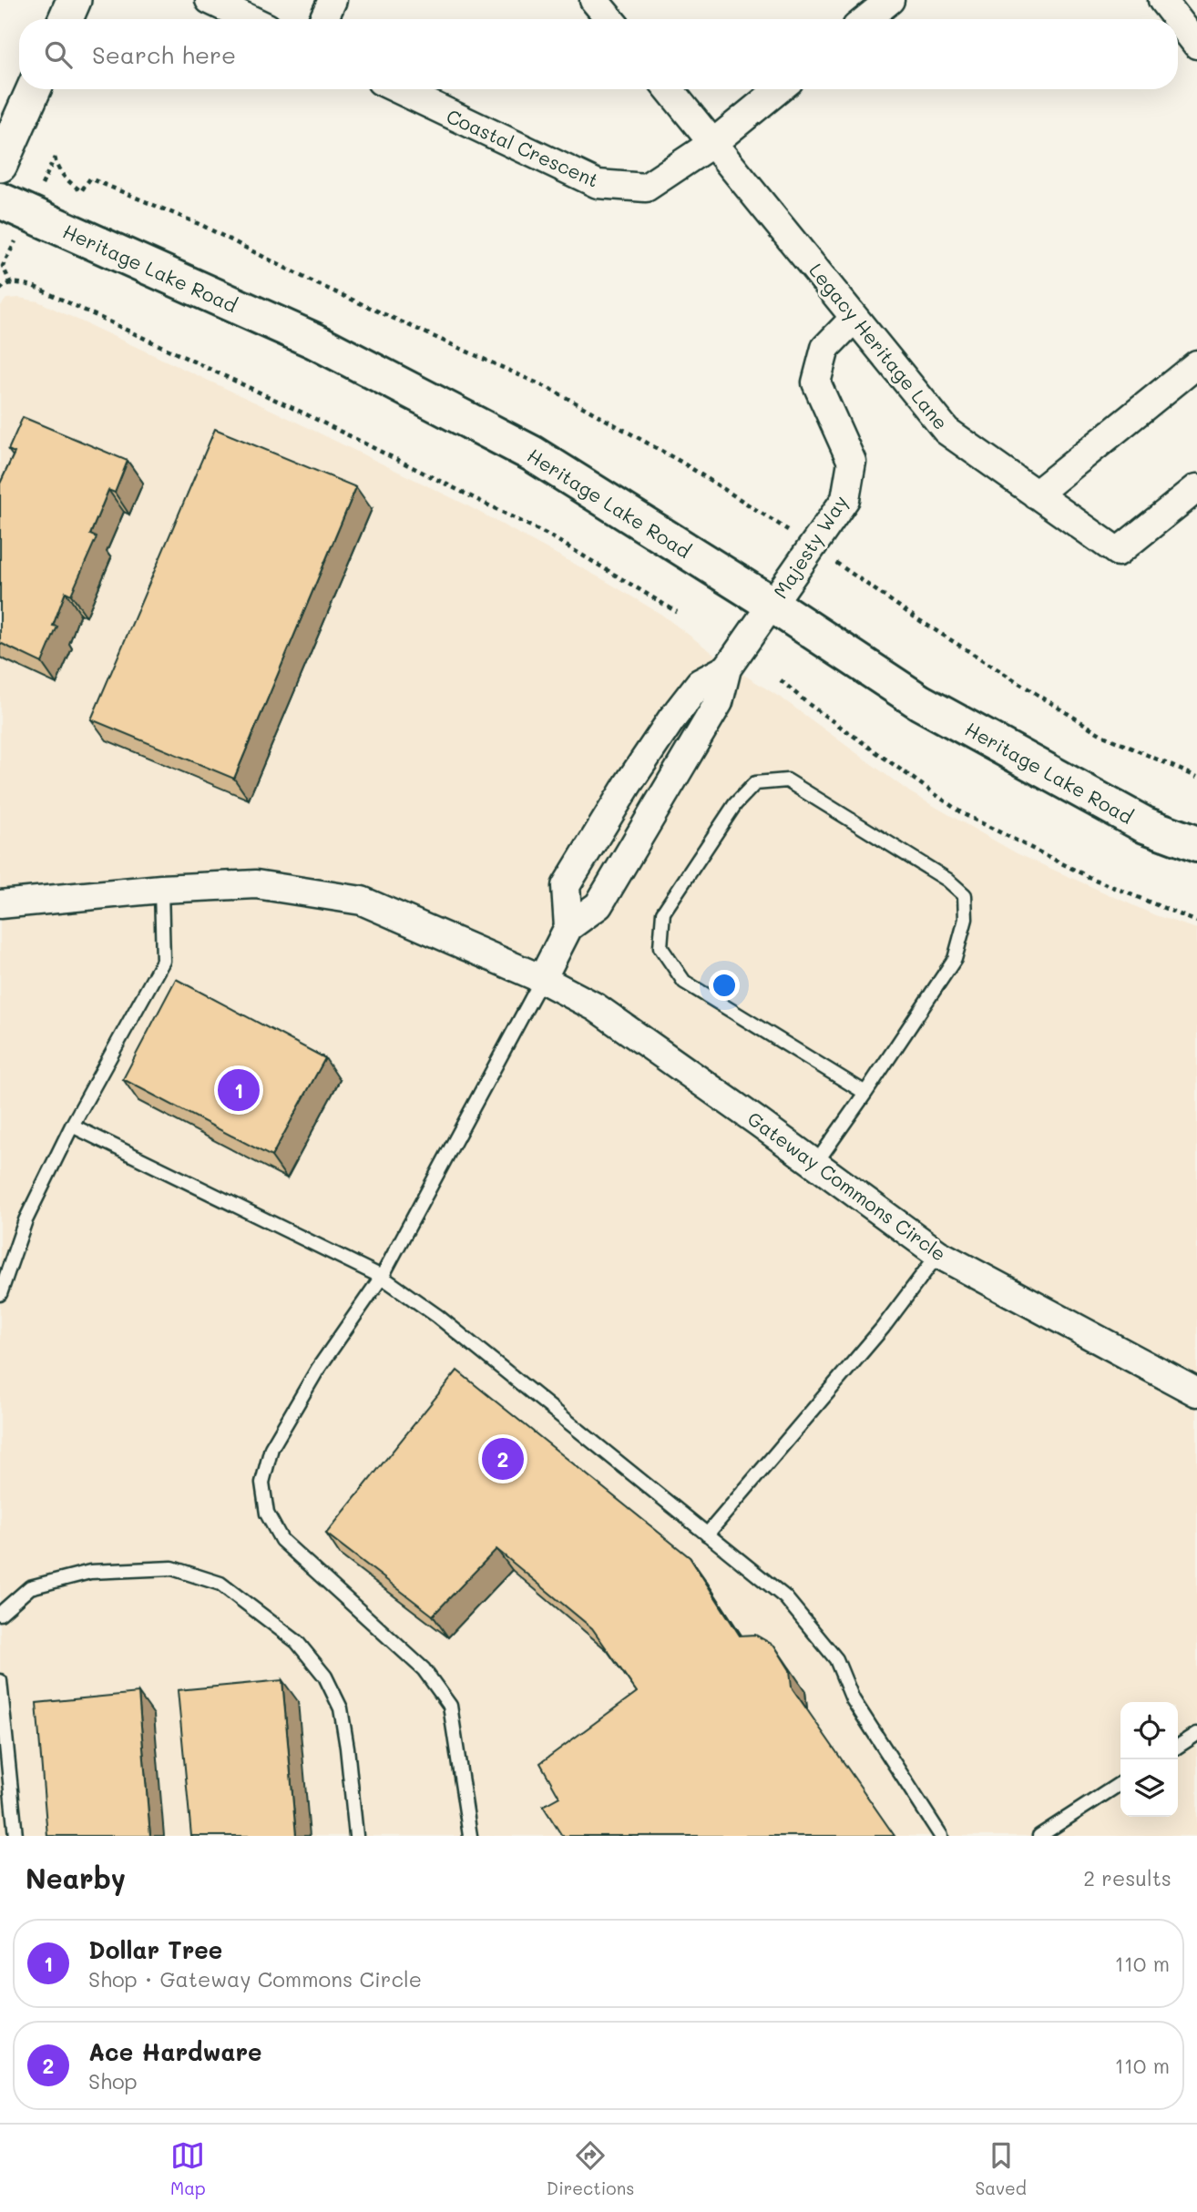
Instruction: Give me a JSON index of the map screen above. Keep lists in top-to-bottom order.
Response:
{
  "streets": {
    "main road": ["Heritage Lake Road"],
    "street": [
      "Coastal Crescent",
      "Legacy Heritage Lane",
      "Majesty Way",
      "Gateway Commons Circle"
    ]
  },
  "crossings": [
    ["Coastal Crescent", "Legacy Heritage Lane"],
    ["Heritage Lake Road", "Majesty Way"],
    ["Legacy Heritage Lane", "Majesty Way"]
  ],
  "page": {
    "search": "Search here",
    "pins": ["1", "2"],
    "heading": ["Nearby", "2 results"],
    "list": [
      {
        "mark": "1",
        "name": "Dollar Tree",
        "note": "Shop · Gateway Commons Circle",
        "value": "110 m"
      },
      {
        "mark": "2",
        "name": "Ace Hardware",
        "note": "Shop",
        "value": "110 m"
      }
    ],
    "nav": ["Map", "Directions", "Saved"]
  }
}
